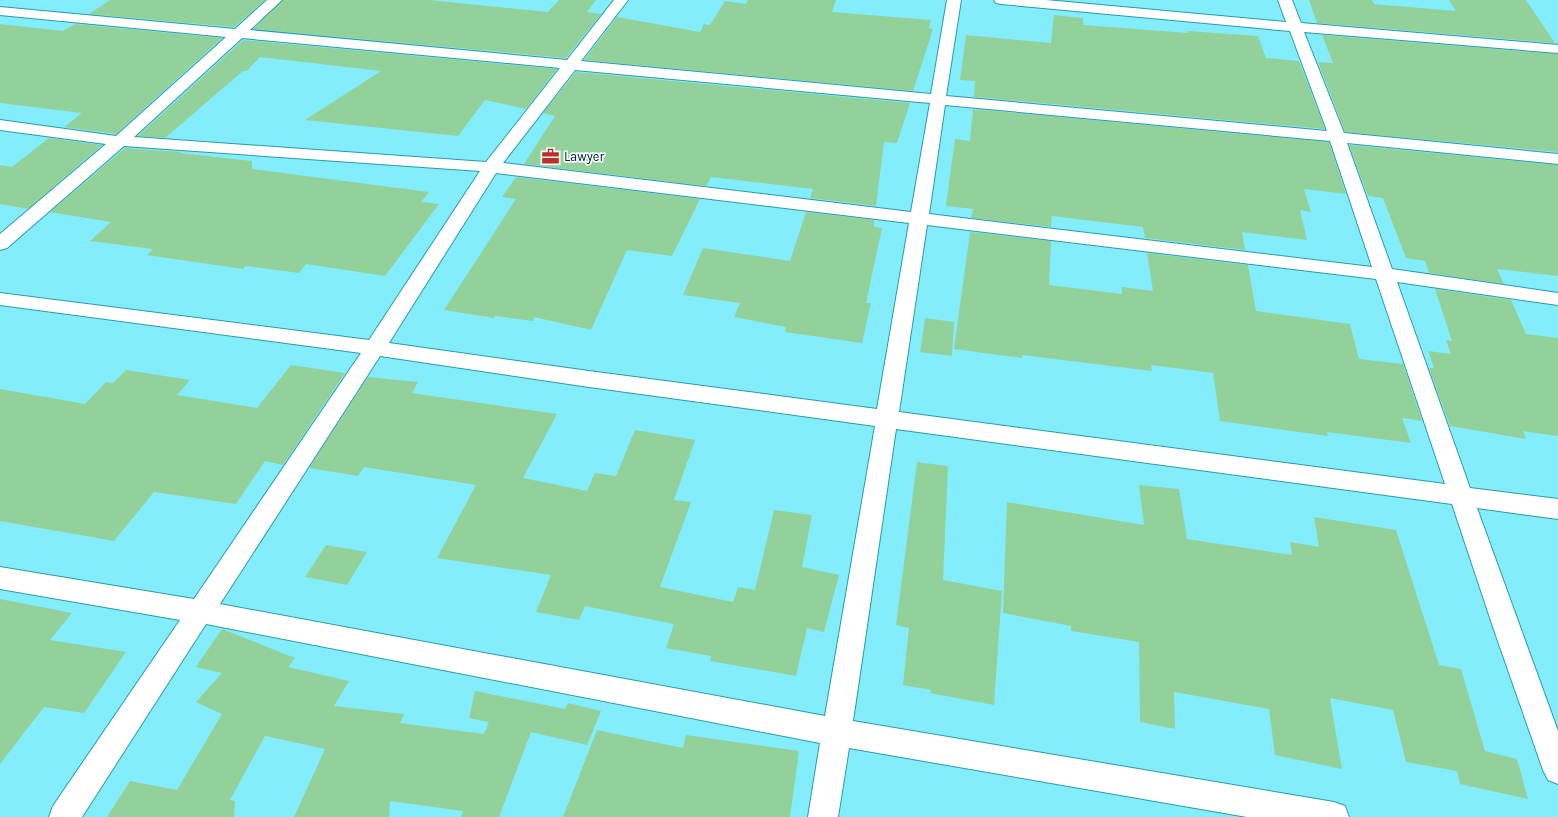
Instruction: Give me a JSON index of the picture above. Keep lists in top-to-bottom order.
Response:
{
  "places": {
    "office": ["Lawyer"]
  }
}
